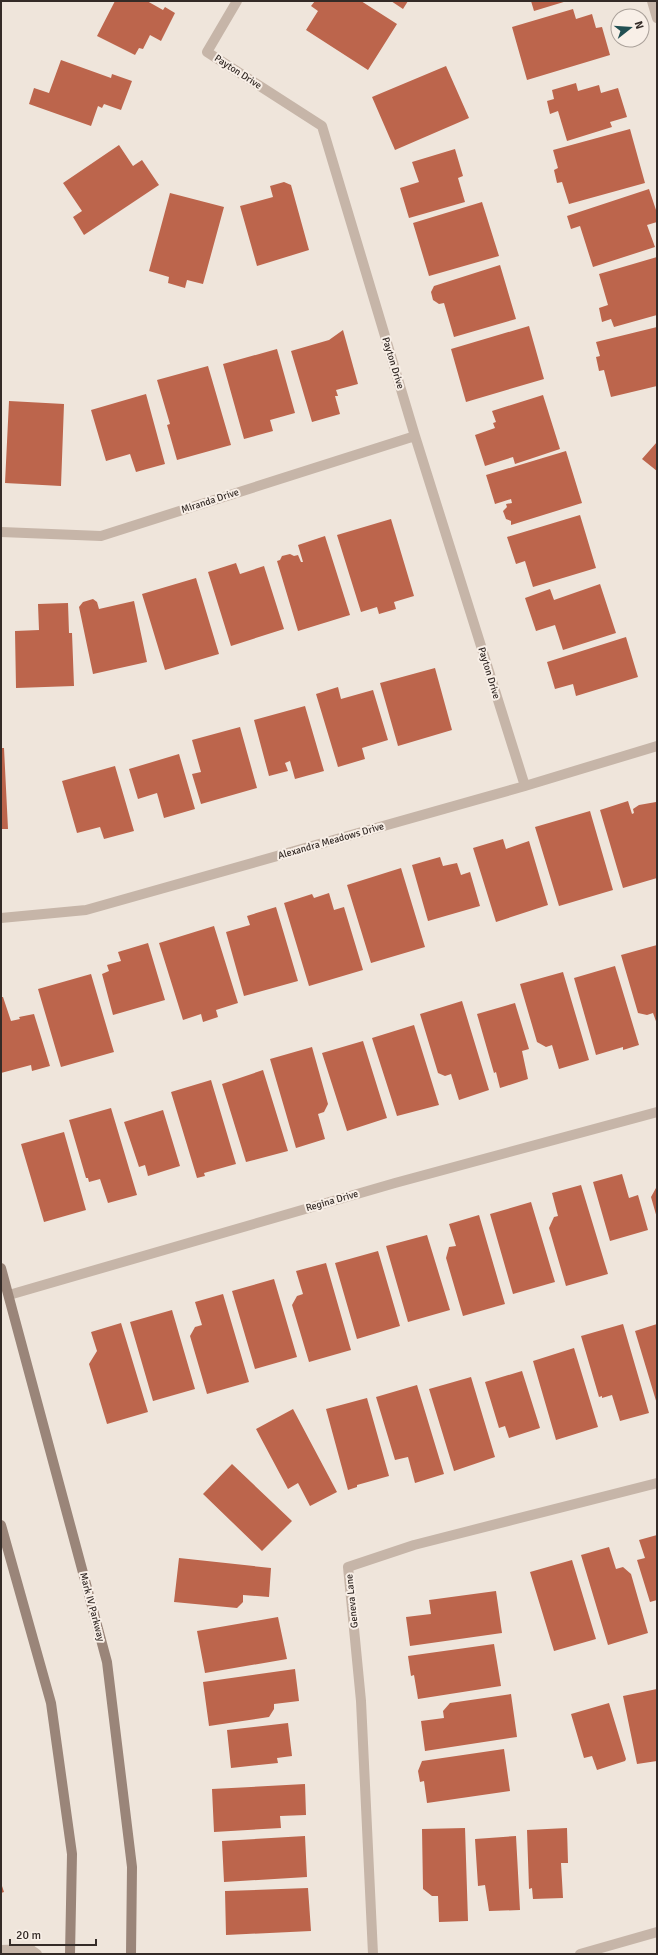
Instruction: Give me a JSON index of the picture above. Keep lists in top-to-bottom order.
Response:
{
  "streets": {
    "main road": ["Mark IV Parkway"],
    "street": [
      "Payton Drive",
      "Miranda Drive",
      "Alexandra Meadows Drive",
      "Regina Drive",
      "Geneva Lane"
    ]
  },
  "crossings": [
    ["Payton Drive", "Miranda Drive"],
    ["Payton Drive", "Alexandra Meadows Drive"],
    ["Regina Drive", "Mark IV Parkway"]
  ],
  "scale_bar": "20 m",
  "north": "right"
}
